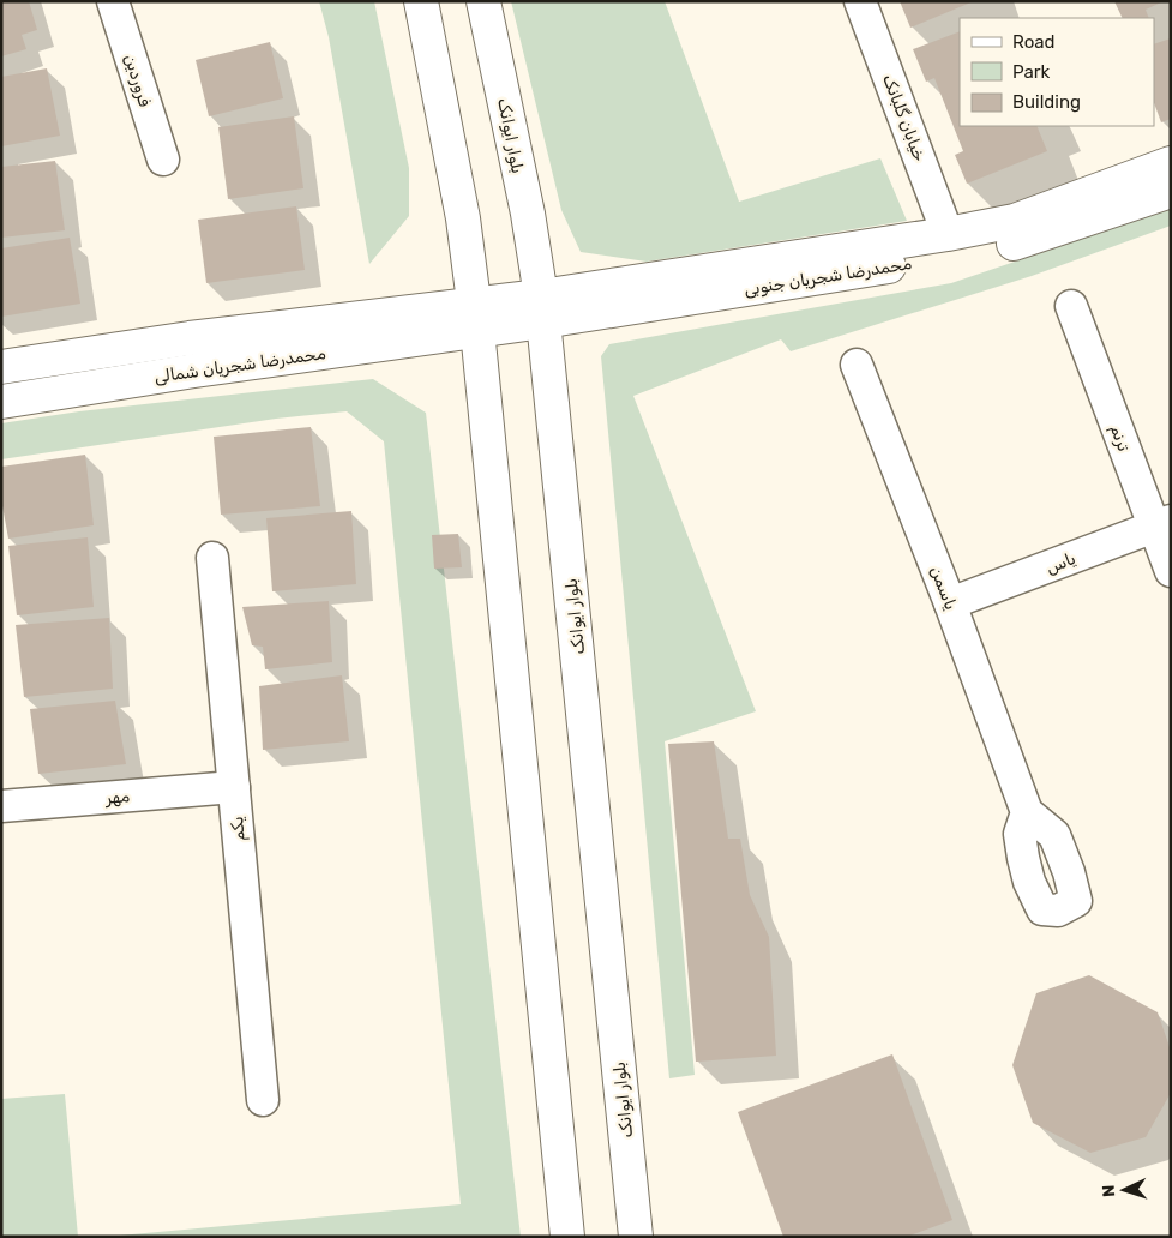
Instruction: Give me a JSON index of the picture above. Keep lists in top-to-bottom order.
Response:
{
  "streets": {
    "main road": ["بلوار ایوانک", "محمدرضا شجریان جنوبی", "محمدرضا شجریان شمالی"],
    "street": [
      "فروردین",
      "خیابان گلبانک",
      "ترنم",
      "یاس",
      "یاسمن",
      "مهر",
      "یکم"
    ]
  },
  "crossings": [
    ["خیابان گلبانک", "محمدرضا شجریان جنوبی"],
    ["بلوار ایوانک", "محمدرضا شجریان جنوبی"],
    ["ترنم", "یاس"],
    ["یاس", "یاسمن"],
    ["مهر", "یکم"]
  ],
  "legend": ["Road", "Park", "Building"],
  "north": "left"
}
